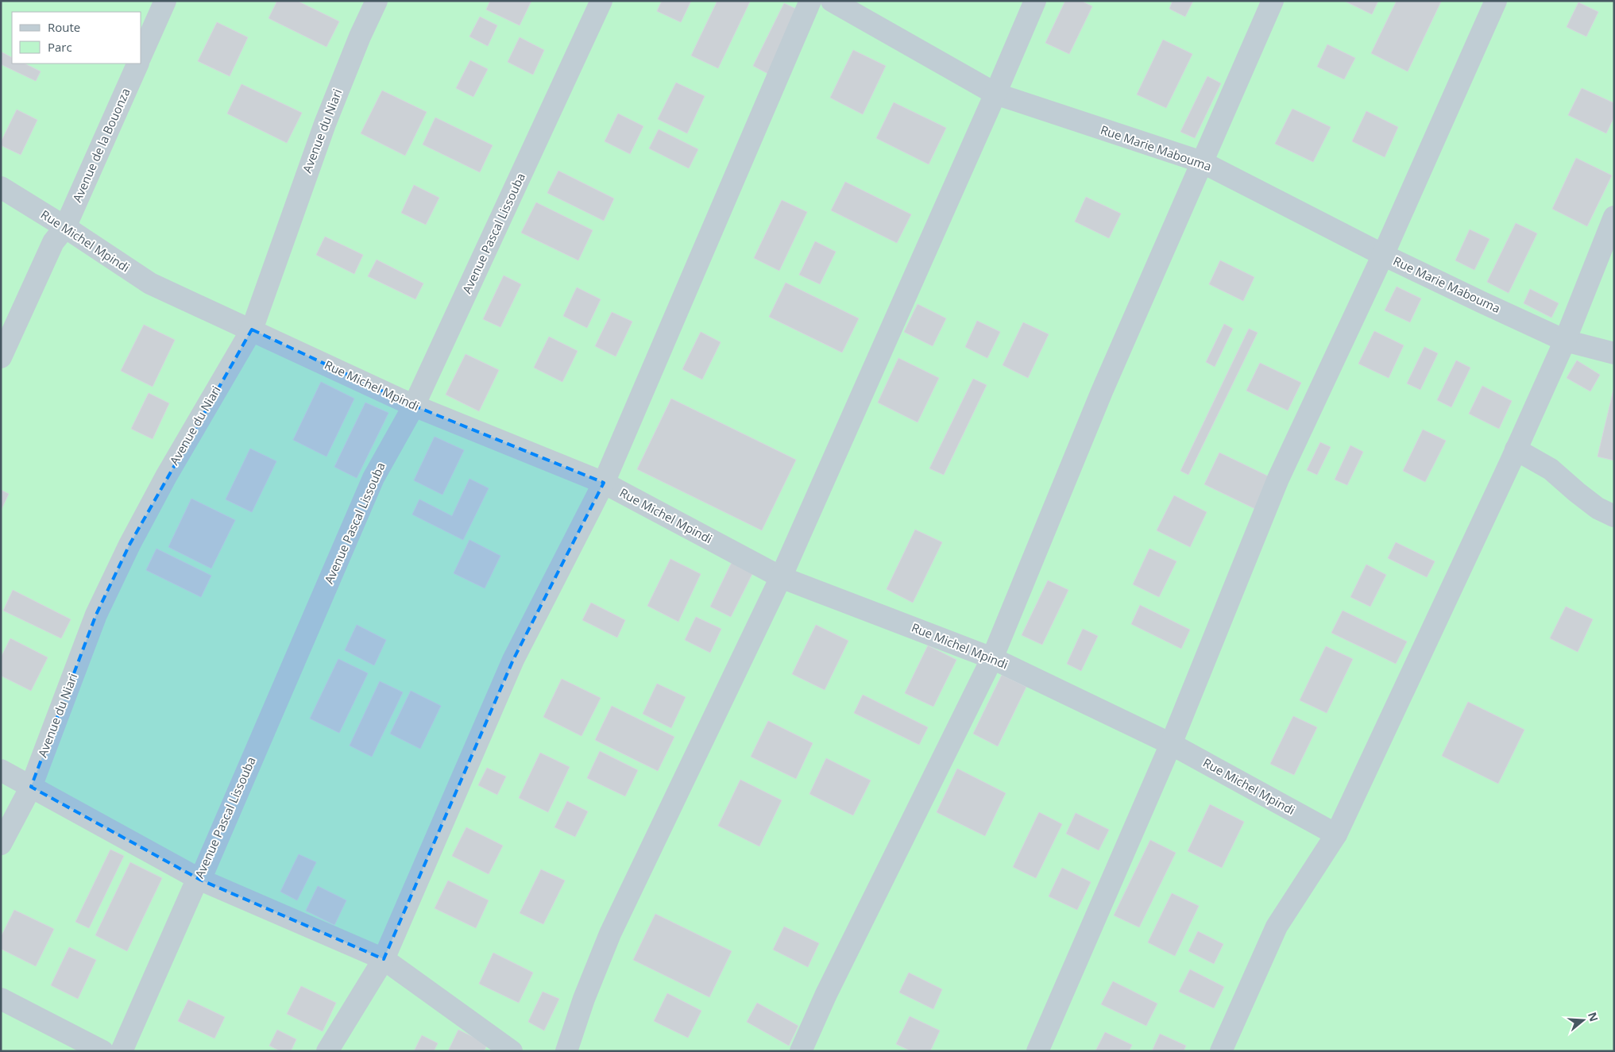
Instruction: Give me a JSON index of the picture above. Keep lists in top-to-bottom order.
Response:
{
  "streets": {
    "street": [
      "Avenue du Niari",
      "Avenue de la Bouonza",
      "Rue Marie Mabouma",
      "Avenue Pascal Lissouba",
      "Rue Michel Mpindi"
    ]
  },
  "crossings": [
    ["Avenue du Niari", "Rue Michel Mpindi"],
    ["Avenue de la Bouonza", "Rue Michel Mpindi"],
    ["Avenue Pascal Lissouba", "Rue Michel Mpindi"]
  ],
  "legend": ["Route", "Parc"],
  "north": "right"
}
